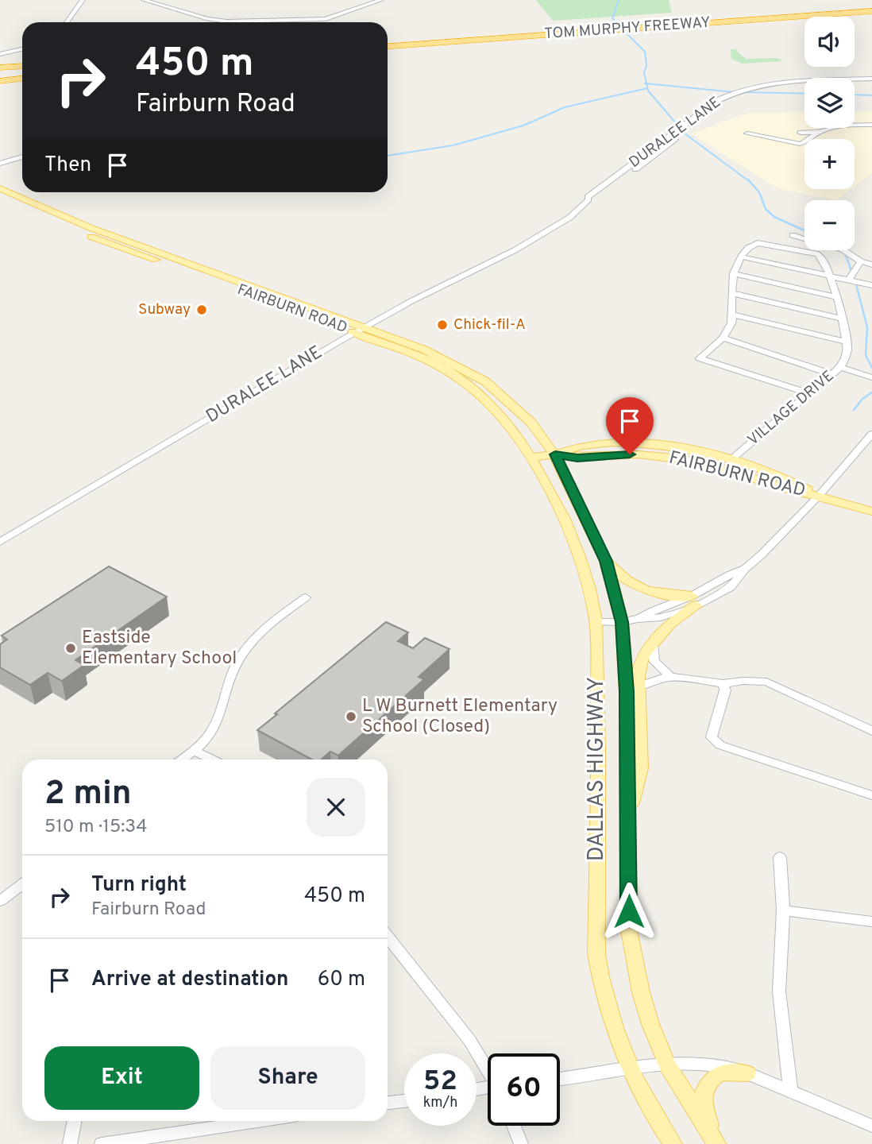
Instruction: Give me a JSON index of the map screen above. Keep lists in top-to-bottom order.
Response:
{
  "streets": {
    "highway": ["TOM MURPHY FREEWAY"],
    "main road": ["FAIRBURN ROAD", "DALLAS HIGHWAY"],
    "street": ["DURALEE LANE", "VILLAGE DRIVE"]
  },
  "crossings": [
    ["DURALEE LANE", "FAIRBURN ROAD"],
    ["FAIRBURN ROAD", "VILLAGE DRIVE"],
    ["FAIRBURN ROAD", "DALLAS HIGHWAY"]
  ],
  "places": [
    "Subway",
    "Chick-fil-A",
    "Eastside Elementary School",
    "L W Burnett Elementary School (Closed)"
  ],
  "page": {
    "map_buttons": ["+", "−"],
    "turn": ["450 m", "Fairburn Road"],
    "then": "Then",
    "heading": ["2 min", "510 m · 15:34"],
    "list": [
      {
        "name": "Turn right",
        "note": "Fairburn Road",
        "value": "450 m"
      },
      {
        "name": "Arrive at destination",
        "value": "60 m"
      }
    ],
    "buttons": ["Exit", "Share"],
    "speed": "52 km/h",
    "limit": "60"
  }
}
